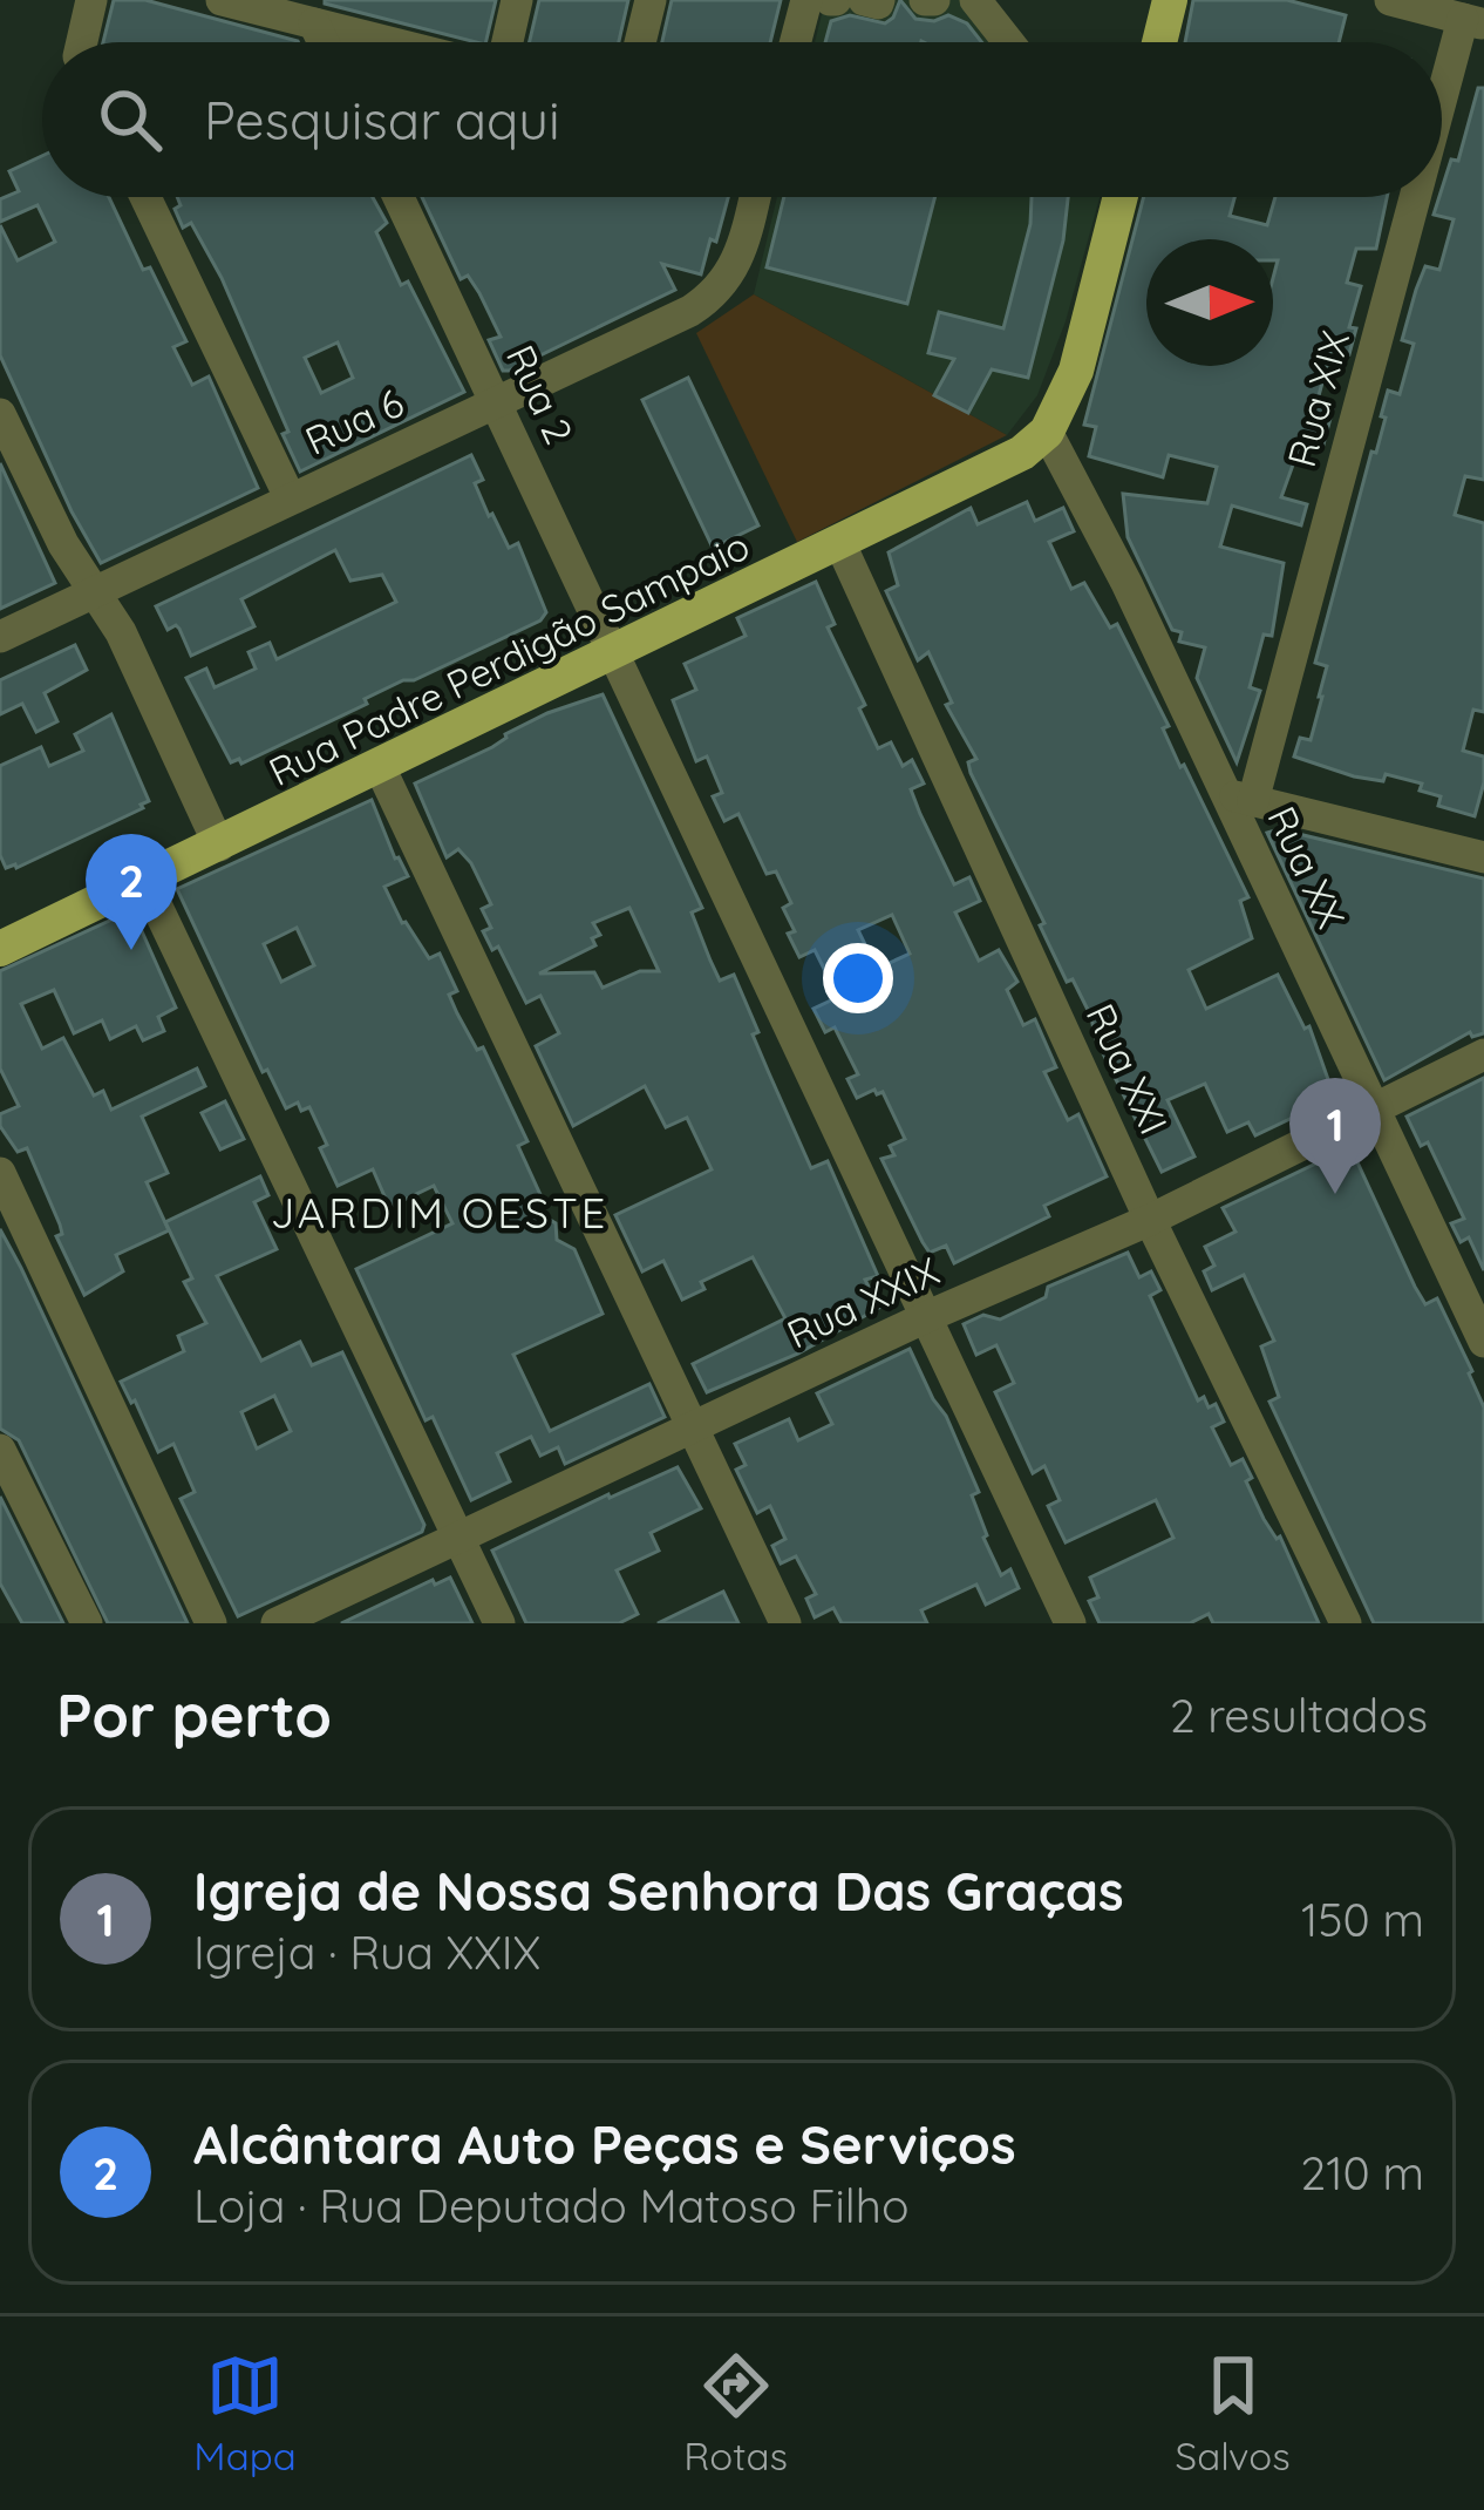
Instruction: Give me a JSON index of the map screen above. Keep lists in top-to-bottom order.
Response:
{
  "streets": {
    "main road": ["Rua Padre Perdigão Sampaio"],
    "street": [
      "Rua 2",
      "Rua XIX",
      "Rua 6",
      "Rua XX",
      "Rua XXI",
      "Rua XXIX"
    ]
  },
  "crossings": [
    ["Rua 2", "Rua 6"],
    ["Rua 2", "Rua Padre Perdigão Sampaio"],
    ["Rua 2", "Rua XXIX"],
    ["Rua XIX", "Rua XX"],
    ["Rua Padre Perdigão Sampaio", "Rua XX"],
    ["Rua Padre Perdigão Sampaio", "Rua XXI"],
    ["Rua XX", "Rua XXIX"],
    ["Rua XXI", "Rua XXIX"]
  ],
  "districts": ["JARDIM OESTE"],
  "north": "right",
  "page": {
    "search": "Pesquisar aqui",
    "pins": ["2", "1"],
    "heading": ["Por perto", "2 resultados"],
    "list": [
      {
        "mark": "1",
        "name": "Igreja de Nossa Senhora Das Graças",
        "note": "Igreja · Rua XXIX",
        "value": "150 m"
      },
      {
        "mark": "2",
        "name": "Alcântara Auto Peças e Serviços",
        "note": "Loja · Rua Deputado Matoso Filho",
        "value": "210 m"
      }
    ],
    "nav": ["Mapa", "Rotas", "Salvos"]
  }
}
